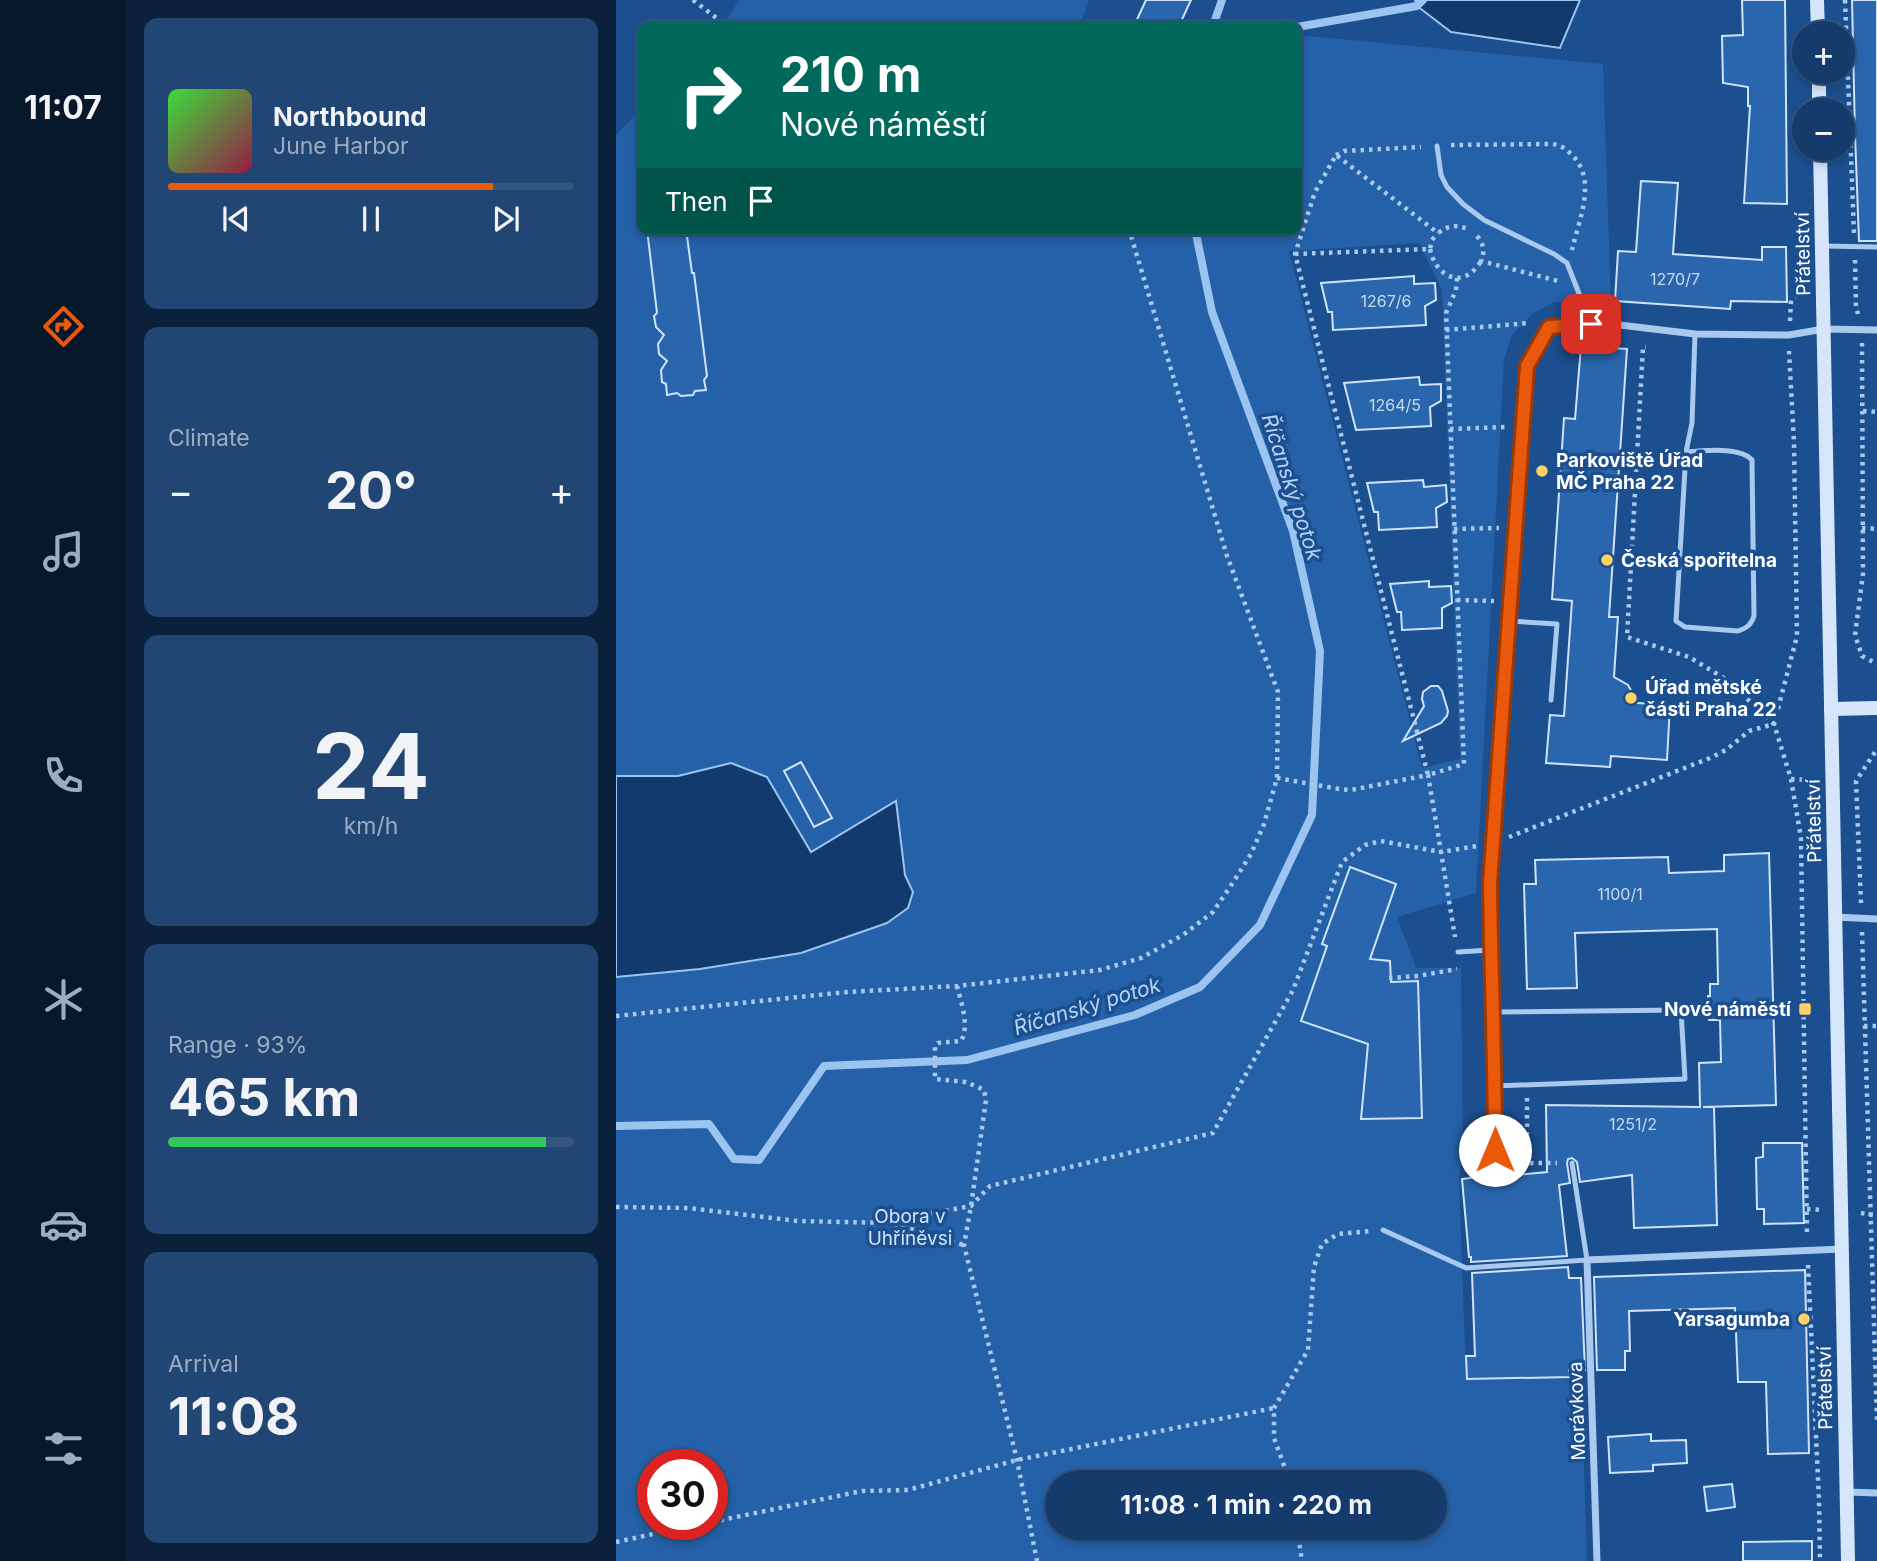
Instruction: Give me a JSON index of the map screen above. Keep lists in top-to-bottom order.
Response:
{
  "streets": {
    "main road": ["Přátelství"],
    "street": ["Morávkova"]
  },
  "water": ["Říčanský potok"],
  "parks": ["Obora v Uhříněvsi"],
  "places": {
    "other": [
      "Parkoviště Úřad MČ Praha 22",
      "Česká spořitelna",
      "Úřad mětské části Praha 22",
      "Yarsagumba"
    ],
    "transit": ["Nové náměstí"]
  },
  "house_numbers": [
    "1270/7",
    "1267/6",
    "1264/5",
    "1100/1",
    "1251/2"
  ],
  "page": {
    "tabs": "11:07",
    "map_buttons": ["+", "−"],
    "turn": ["210 m", "Nové náměstí"],
    "song": ["Northbound", "June Harbor"],
    "then": "Then",
    "tile": [
      "Climate",
      ["24", "km/h"],
      ["Range · 93%", "465 km"],
      ["Arrival", "11:08"]
    ],
    "heat": ["−", "20°", "+"],
    "limit": "30",
    "trip": "11:08 · 1 min · 220 m"
  }
}
